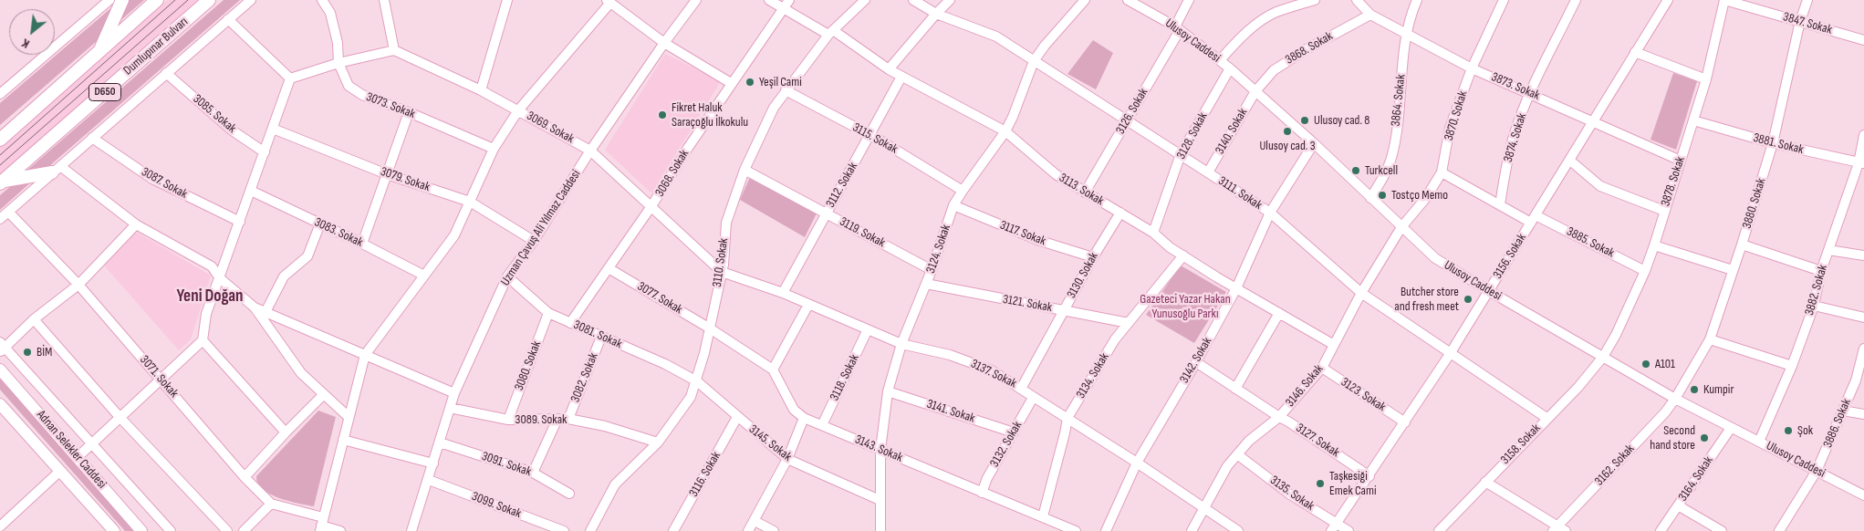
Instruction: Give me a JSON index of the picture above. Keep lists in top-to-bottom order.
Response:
{
  "streets": {
    "highway": ["Dumlupınar Bulvarı", "D650"],
    "main road": ["Adnan Selekler Caddesi"],
    "street": [
      "3847. Sokak",
      "Ulusoy Caddesi",
      "3868. Sokak",
      "3873. Sokak",
      "3864. Sokak",
      "3073. Sokak",
      "3126. Sokak",
      "3085. Sokak",
      "3870. Sokak",
      "3069. Sokak",
      "3140. Sokak",
      "3128. Sokak",
      "3874. Sokak",
      "3115. Sokak",
      "3881. Sokak",
      "3068. Sokak",
      "3079. Sokak",
      "3878. Sokak",
      "3087. Sokak",
      "3112. Sokak",
      "3113. Sokak",
      "3111. Sokak",
      "3880. Sokak",
      "Uzman Çavuş Ali Yılmaz Caddesi",
      "3083. Sokak",
      "3119. Sokak",
      "3117. Sokak",
      "3885. Sokak",
      "3124. Sokak",
      "3156. Sokak",
      "3110. Sokak",
      "3130. Sokak",
      "3882. Sokak",
      "3077. Sokak",
      "3121. Sokak",
      "3081. Sokak",
      "3142. Sokak",
      "3080. Sokak",
      "3137. Sokak",
      "3134. Sokak",
      "3071. Sokak",
      "3082. Sokak",
      "3118. Sokak",
      "3146. Sokak",
      "3123. Sokak",
      "3141. Sokak",
      "3089. Sokak",
      "3886. Sokak",
      "3127. Sokak",
      "3145. Sokak",
      "3132. Sokak",
      "3158. Sokak",
      "3143. Sokak",
      "3091. Sokak",
      "3162. Sokak",
      "3116. Sokak",
      "3164. Sokak",
      "3135. Sokak",
      "3099. Sokak"
    ]
  },
  "crossings": [
    ["3847. Sokak", "3878. Sokak"],
    ["3847. Sokak", "3880. Sokak"],
    ["Ulusoy Caddesi", "3868. Sokak"],
    ["Ulusoy Caddesi", "3864. Sokak"],
    ["Ulusoy Caddesi", "3126. Sokak"],
    ["Ulusoy Caddesi", "3870. Sokak"],
    ["Ulusoy Caddesi", "3140. Sokak"],
    ["Ulusoy Caddesi", "3128. Sokak"],
    ["Ulusoy Caddesi", "3878. Sokak"],
    ["Ulusoy Caddesi", "3880. Sokak"],
    ["Ulusoy Caddesi", "3156. Sokak"],
    ["Ulusoy Caddesi", "3882. Sokak"],
    ["Ulusoy Caddesi", "3142. Sokak"],
    ["Ulusoy Caddesi", "3146. Sokak"],
    ["Ulusoy Caddesi", "3886. Sokak"],
    ["Ulusoy Caddesi", "3158. Sokak"],
    ["Ulusoy Caddesi", "3162. Sokak"],
    ["Ulusoy Caddesi", "3164. Sokak"],
    ["3868. Sokak", "3873. Sokak"],
    ["3868. Sokak", "3140. Sokak"],
    ["3873. Sokak", "3864. Sokak"],
    ["3873. Sokak", "3870. Sokak"],
    ["3873. Sokak", "3874. Sokak"],
    ["3873. Sokak", "3878. Sokak"],
    ["3873. Sokak", "3156. Sokak"],
    ["3126. Sokak", "3113. Sokak"],
    ["3126. Sokak", "3111. Sokak"],
    ["3870. Sokak", "3885. Sokak"],
    ["3870. Sokak", "3146. Sokak"],
    ["3069. Sokak", "3068. Sokak"],
    ["3069. Sokak", "Uzman Çavuş Ali Yılmaz Caddesi"],
    ["3069. Sokak", "3110. Sokak"],
    ["3069. Sokak", "3137. Sokak"],
    ["3140. Sokak", "3111. Sokak"],
    ["3128. Sokak", "3113. Sokak"],
    ["3128. Sokak", "3111. Sokak"],
    ["3874. Sokak", "3885. Sokak"],
    ["3115. Sokak", "3112. Sokak"],
    ["3115. Sokak", "3124. Sokak"],
    ["3115. Sokak", "3110. Sokak"],
    ["3881. Sokak", "3878. Sokak"],
    ["3881. Sokak", "3880. Sokak"],
    ["3881. Sokak", "3882. Sokak"],
    ["3068. Sokak", "3113. Sokak"],
    ["3068. Sokak", "3077. Sokak"],
    ["3068. Sokak", "3081. Sokak"],
    ["3079. Sokak", "Uzman Çavuş Ali Yılmaz Caddesi"],
    ["3878. Sokak", "3885. Sokak"],
    ["3878. Sokak", "3158. Sokak"],
    ["3112. Sokak", "3113. Sokak"],
    ["3112. Sokak", "3119. Sokak"],
    ["3112. Sokak", "3137. Sokak"],
    ["3113. Sokak", "3124. Sokak"],
    ["3113. Sokak", "3110. Sokak"],
    ["3113. Sokak", "3130. Sokak"],
    ["3113. Sokak", "3142. Sokak"],
    ["3113. Sokak", "3134. Sokak"],
    ["3113. Sokak", "3146. Sokak"],
    ["3111. Sokak", "3124. Sokak"],
    ["3111. Sokak", "3156. Sokak"],
    ["3111. Sokak", "3142. Sokak"],
    ["3111. Sokak", "3146. Sokak"],
    ["3111. Sokak", "3158. Sokak"],
    ["3880. Sokak", "3162. Sokak"],
    ["Uzman Çavuş Ali Yılmaz Caddesi", "3081. Sokak"],
    ["Uzman Çavuş Ali Yılmaz Caddesi", "3089. Sokak"],
    ["Uzman Çavuş Ali Yılmaz Caddesi", "3091. Sokak"],
    ["Uzman Çavuş Ali Yılmaz Caddesi", "3099. Sokak"],
    ["3119. Sokak", "3124. Sokak"],
    ["3119. Sokak", "3110. Sokak"],
    ["3117. Sokak", "3124. Sokak"],
    ["3117. Sokak", "3130. Sokak"],
    ["3885. Sokak", "3156. Sokak"],
    ["3124. Sokak", "3121. Sokak"],
    ["3124. Sokak", "3137. Sokak"],
    ["3124. Sokak", "3141. Sokak"],
    ["3124. Sokak", "3145. Sokak"],
    ["3124. Sokak", "3143. Sokak"],
    ["3156. Sokak", "3123. Sokak"],
    ["3156. Sokak", "3127. Sokak"],
    ["3156. Sokak", "3135. Sokak"],
    ["3110. Sokak", "3077. Sokak"],
    ["3110. Sokak", "3081. Sokak"],
    ["3110. Sokak", "3137. Sokak"],
    ["3110. Sokak", "3089. Sokak"],
    ["3110. Sokak", "3145. Sokak"],
    ["3110. Sokak", "3143. Sokak"],
    ["3130. Sokak", "3121. Sokak"],
    ["3130. Sokak", "3137. Sokak"],
    ["3077. Sokak", "3143. Sokak"],
    ["3121. Sokak", "3134. Sokak"],
    ["3081. Sokak", "3080. Sokak"],
    ["3081. Sokak", "3082. Sokak"],
    ["3081. Sokak", "3145. Sokak"],
    ["3142. Sokak", "3137. Sokak"],
    ["3142. Sokak", "3127. Sokak"],
    ["3080. Sokak", "3089. Sokak"],
    ["3137. Sokak", "3134. Sokak"],
    ["3137. Sokak", "3118. Sokak"],
    ["3137. Sokak", "3146. Sokak"],
    ["3137. Sokak", "3132. Sokak"],
    ["3134. Sokak", "3143. Sokak"],
    ["3082. Sokak", "3089. Sokak"],
    ["3118. Sokak", "3143. Sokak"],
    ["3146. Sokak", "3123. Sokak"],
    ["3146. Sokak", "3127. Sokak"],
    ["3146. Sokak", "3135. Sokak"],
    ["3141. Sokak", "3132. Sokak"],
    ["3145. Sokak", "3116. Sokak"],
    ["3132. Sokak", "3143. Sokak"]
  ],
  "districts": ["Yeni Doğan"],
  "parks": ["Gazeteci Yazar Hakan Yunusoğlu Parkı"],
  "places": [
    "Yeşil Cami",
    "Fikret Haluk Saraçoğlu İlkokulu",
    "Ulusoy cad. 8",
    "Ulusoy cad. 3",
    "Turkcell",
    "Tostço Memo",
    "Butcher store and fresh meet",
    "BİM",
    "A101",
    "Kumpir",
    "Şok",
    "Second hand store",
    "Taşkesiği Emek Cami"
  ],
  "north": "bottom left"
}
